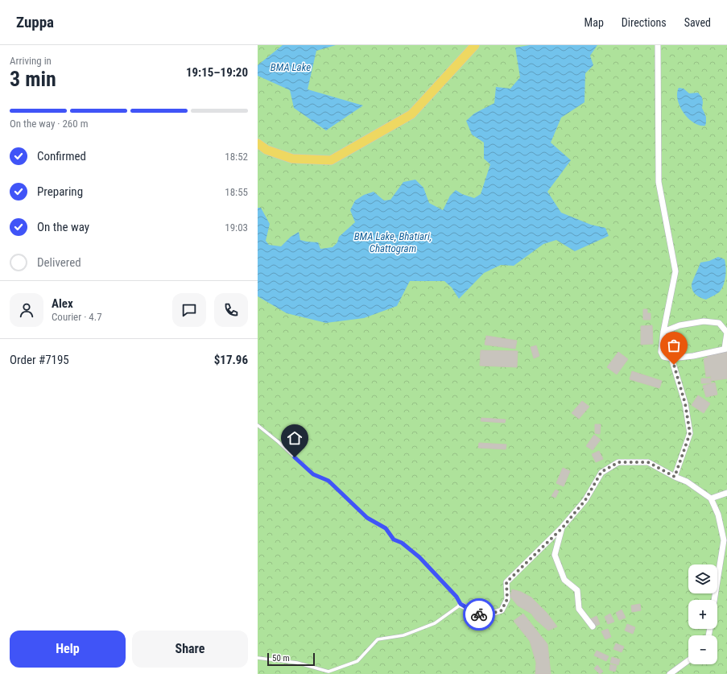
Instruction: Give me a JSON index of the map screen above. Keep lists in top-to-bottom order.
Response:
{
  "water": ["BMA Lake", "BMA Lake, Bhatiari, Chattogram"],
  "scale_bar": "50 m",
  "page": {
    "header": "Zuppa",
    "nav": ["Map", "Directions", "Saved"],
    "heading": ["3 min", "Arriving in", "19:15–19:20"],
    "panel": [
      "Alex",
      "Courier · 4.7",
      "Order #7195",
      "$17.96"
    ],
    "bar": "On the way · 260 m",
    "list": [
      ["Confirmed", "18:52"],
      ["Preparing", "18:55"],
      ["On the way", "19:03"],
      "Delivered"
    ],
    "map_buttons": ["+", "−"],
    "buttons": ["Help", "Share"],
    "scale": "50 m"
  }
}
